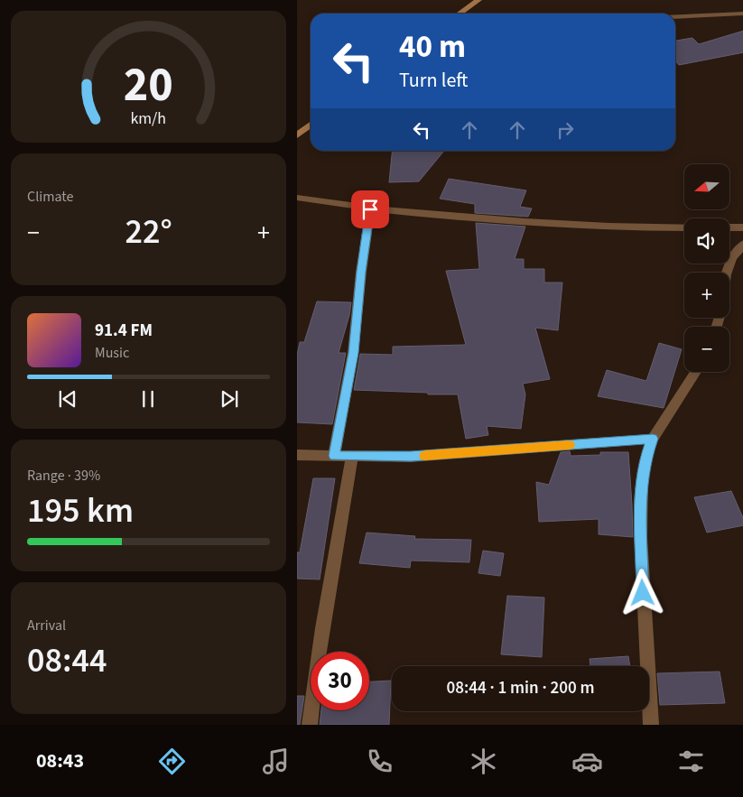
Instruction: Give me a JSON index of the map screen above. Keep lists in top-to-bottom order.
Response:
{
  "north": "left",
  "page": {
    "turn": ["40 m", "Turn left"],
    "tile": [
      "Climate",
      ["Range · 39%", "195 km"],
      ["Arrival", "08:44"]
    ],
    "map_buttons": ["+", "−"],
    "heat": ["−", "22°", "+"],
    "song": ["91.4 FM", "Music"],
    "limit": "30",
    "trip": "08:44 · 1 min · 200 m",
    "tabs": "08:43",
    "gauge": ["20", "km/h"]
  }
}
